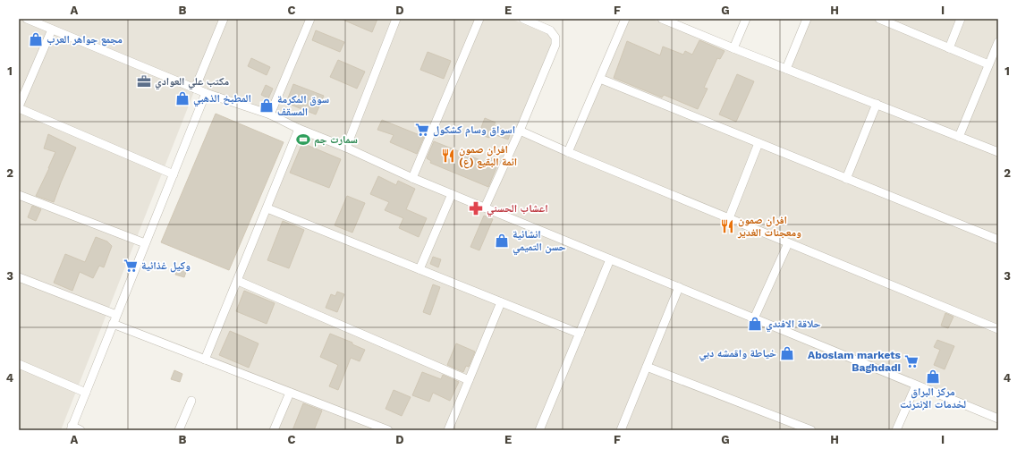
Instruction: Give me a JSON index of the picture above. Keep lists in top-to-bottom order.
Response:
{
  "places": {
    "shop": [
      "مجمع جواهر العرب",
      "المطبخ الذهبي",
      "سوق المكرمة المسقف",
      "انشائية حسن التميمي",
      "حلاقة الافندي",
      "خياطة واقمشه دبي",
      "مركز البراق لخدمات الإنترنت"
    ],
    "office": ["مكتب علي العوادي"],
    "supermarket": ["اسواق وسام كشكول", "وكيل غذائية", "Aboslam markets Baghdadi"],
    "sports": ["سمارت جم"],
    "restaurant": ["افران صمون ائمة البقيع (ع)", "افران صمون ومعجنات الغدير"],
    "pharmacy": ["اعشاب الحسني"]
  },
  "grid": {
    "columns": [
      "A",
      "B",
      "C",
      "D",
      "E",
      "F",
      "G",
      "H",
      "I"
    ],
    "rows": [
      "1",
      "2",
      "3",
      "4"
    ]
  }
}
